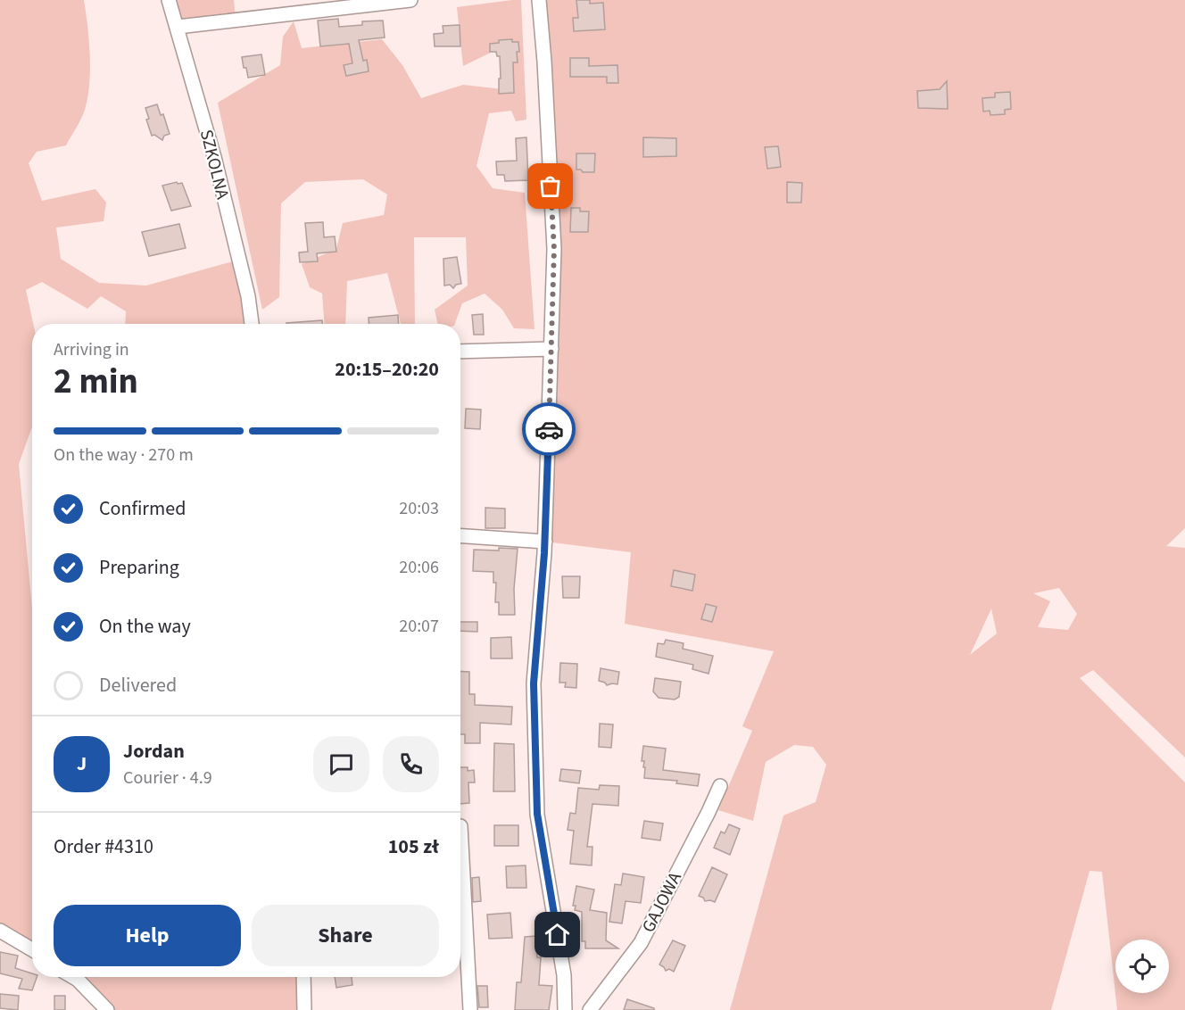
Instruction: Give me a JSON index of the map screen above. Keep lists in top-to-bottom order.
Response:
{
  "streets": {
    "street": ["SZKOLNA", "GAJOWA"]
  },
  "page": {
    "heading": ["2 min", "Arriving in", "20:15–20:20"],
    "panel": [
      "Jordan",
      "Courier · 4.9",
      "Order #4310",
      "105 zł"
    ],
    "bar": "On the way · 270 m",
    "list": [
      ["Confirmed", "20:03"],
      ["Preparing", "20:06"],
      ["On the way", "20:07"],
      "Delivered"
    ],
    "round": "J",
    "buttons": ["Help", "Share"]
  }
}
